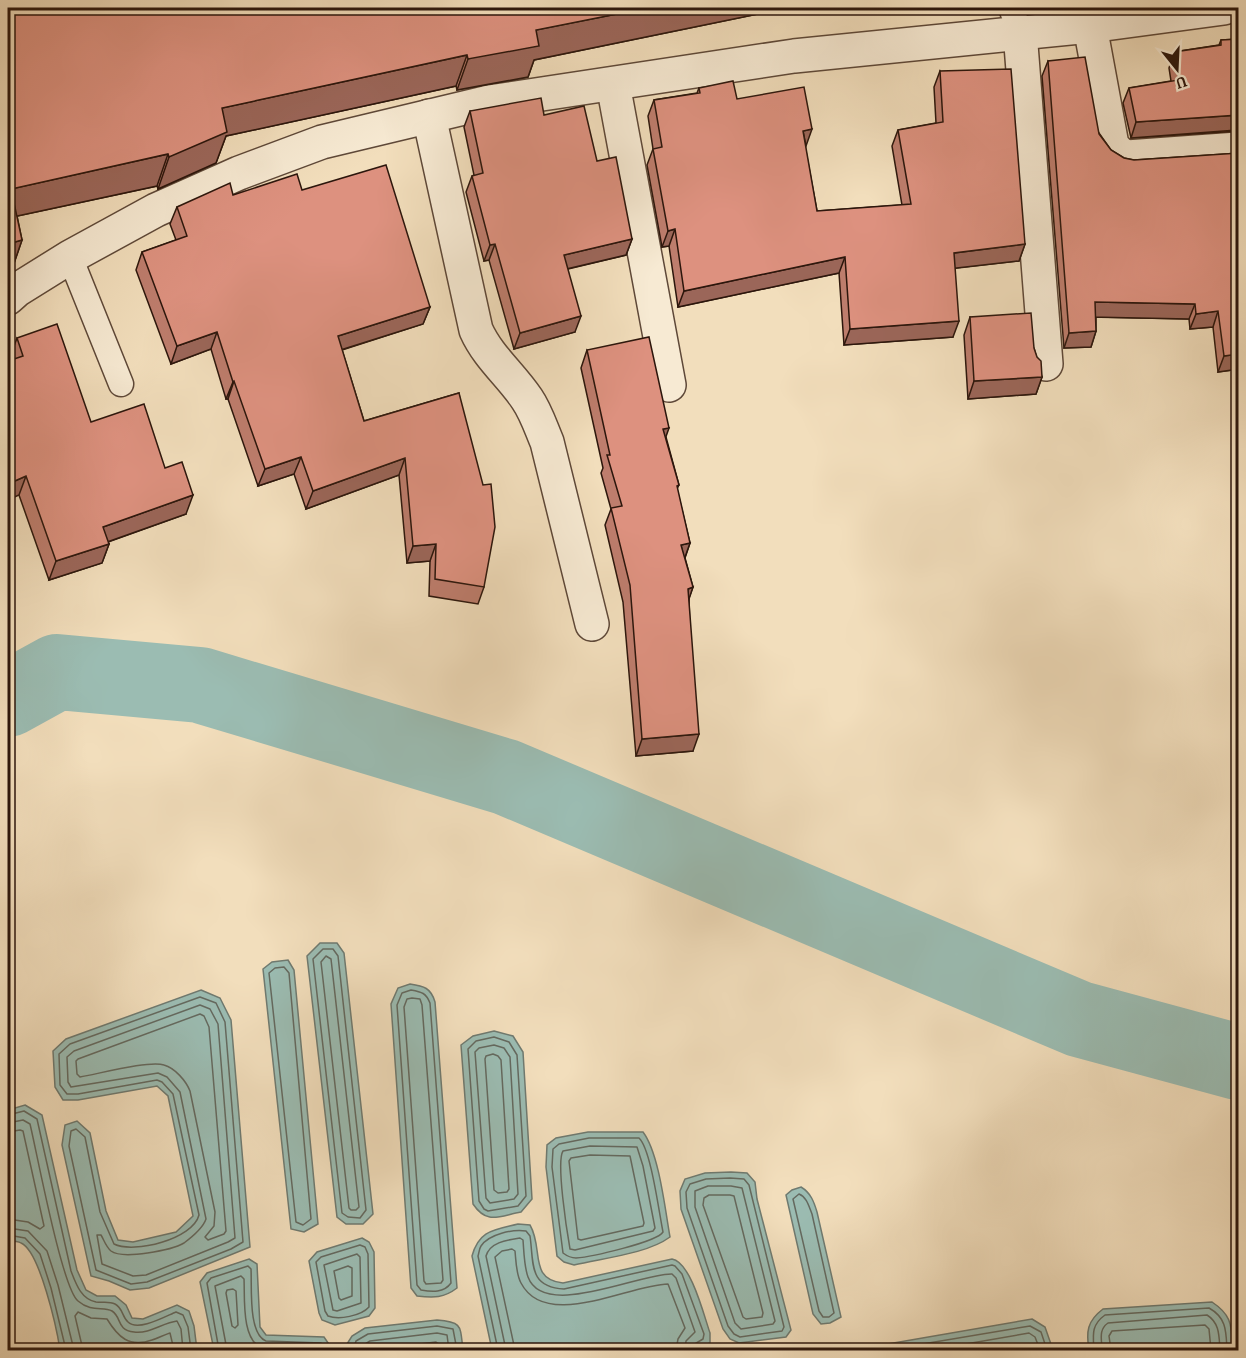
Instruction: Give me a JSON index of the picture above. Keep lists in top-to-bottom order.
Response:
{
  "north": "bottom"
}
